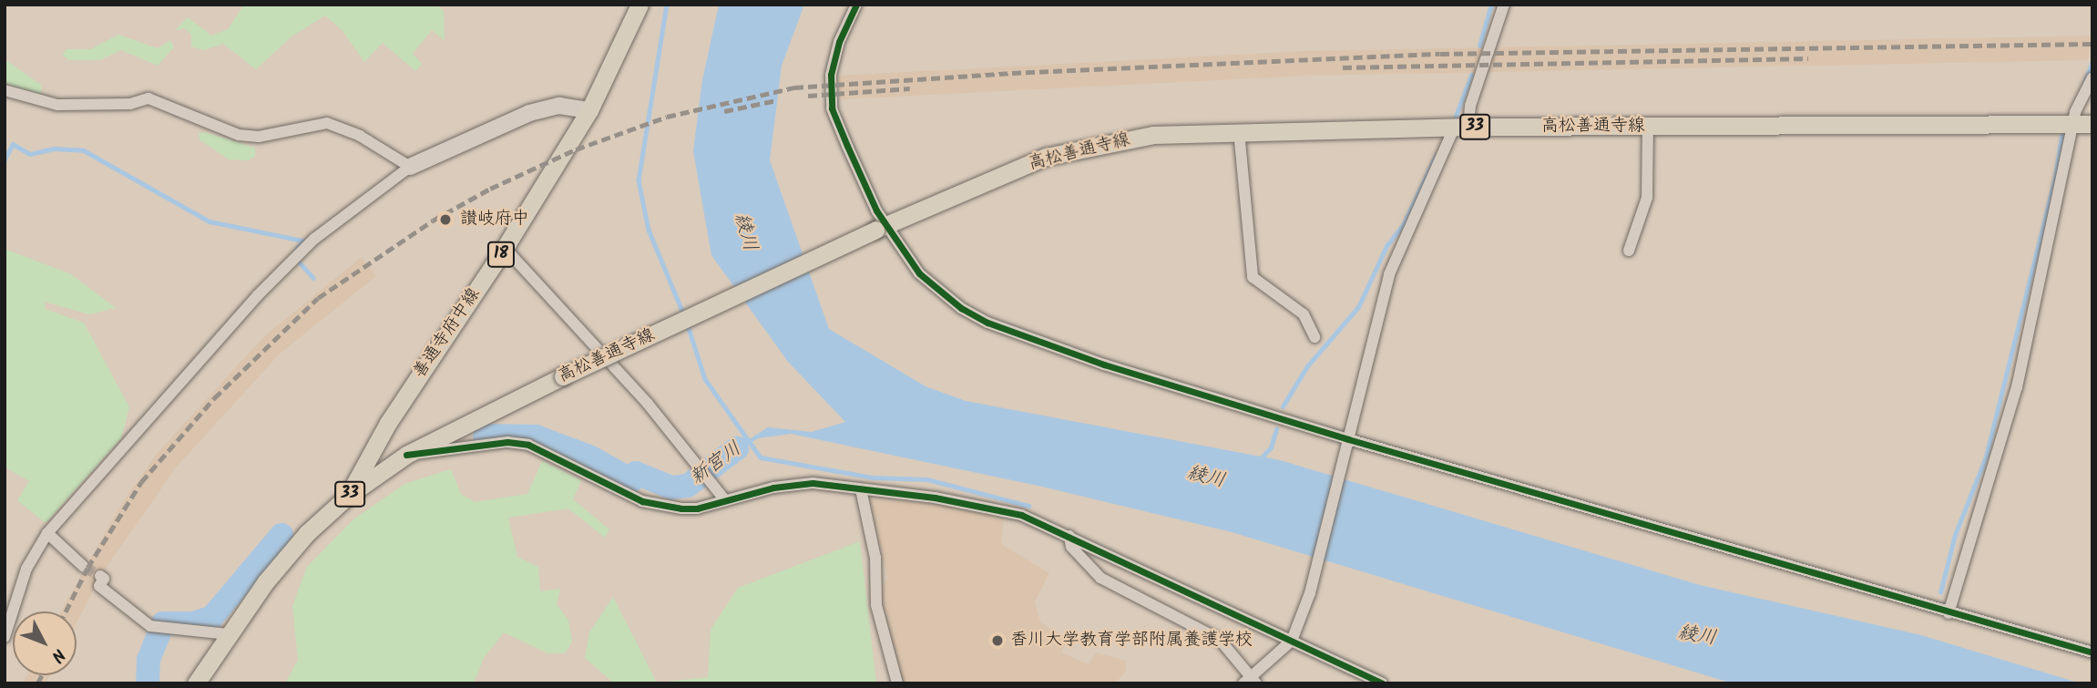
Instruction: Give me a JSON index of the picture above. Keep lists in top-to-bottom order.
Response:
{
  "streets": {
    "main road": [
      "33",
      "高松善通寺線",
      "18",
      "善通寺府中線"
    ]
  },
  "crossings": [
    ["高松善通寺線", "善通寺府中線"]
  ],
  "water": ["綾川", "新宮川"],
  "places": ["讃岐府中", "香川大学教育学部附属養護学校"],
  "north": "bottom right"
}
